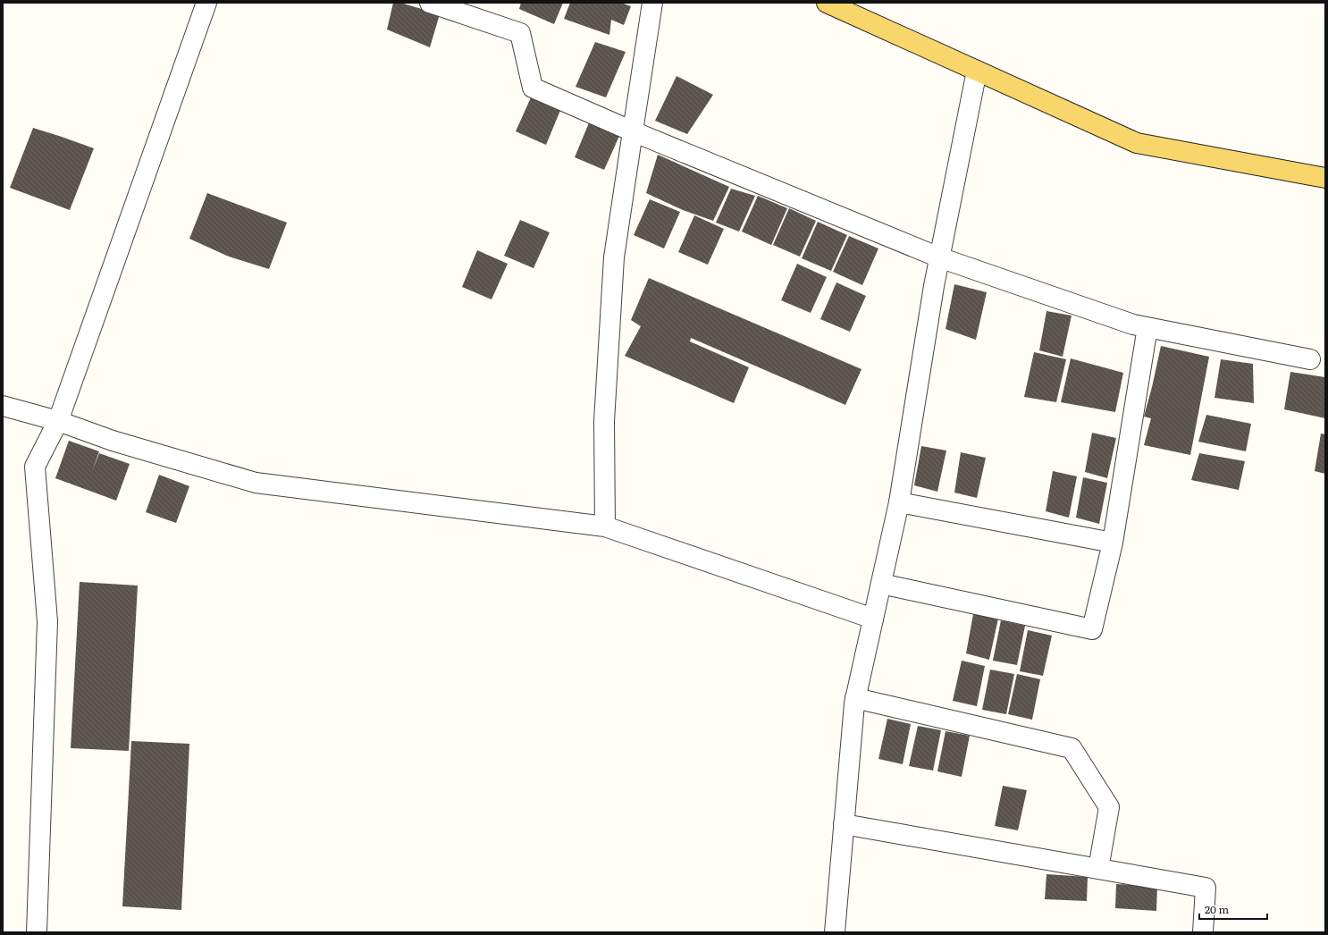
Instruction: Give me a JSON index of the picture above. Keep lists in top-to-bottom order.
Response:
{
  "scale_bar": "20 m"
}
